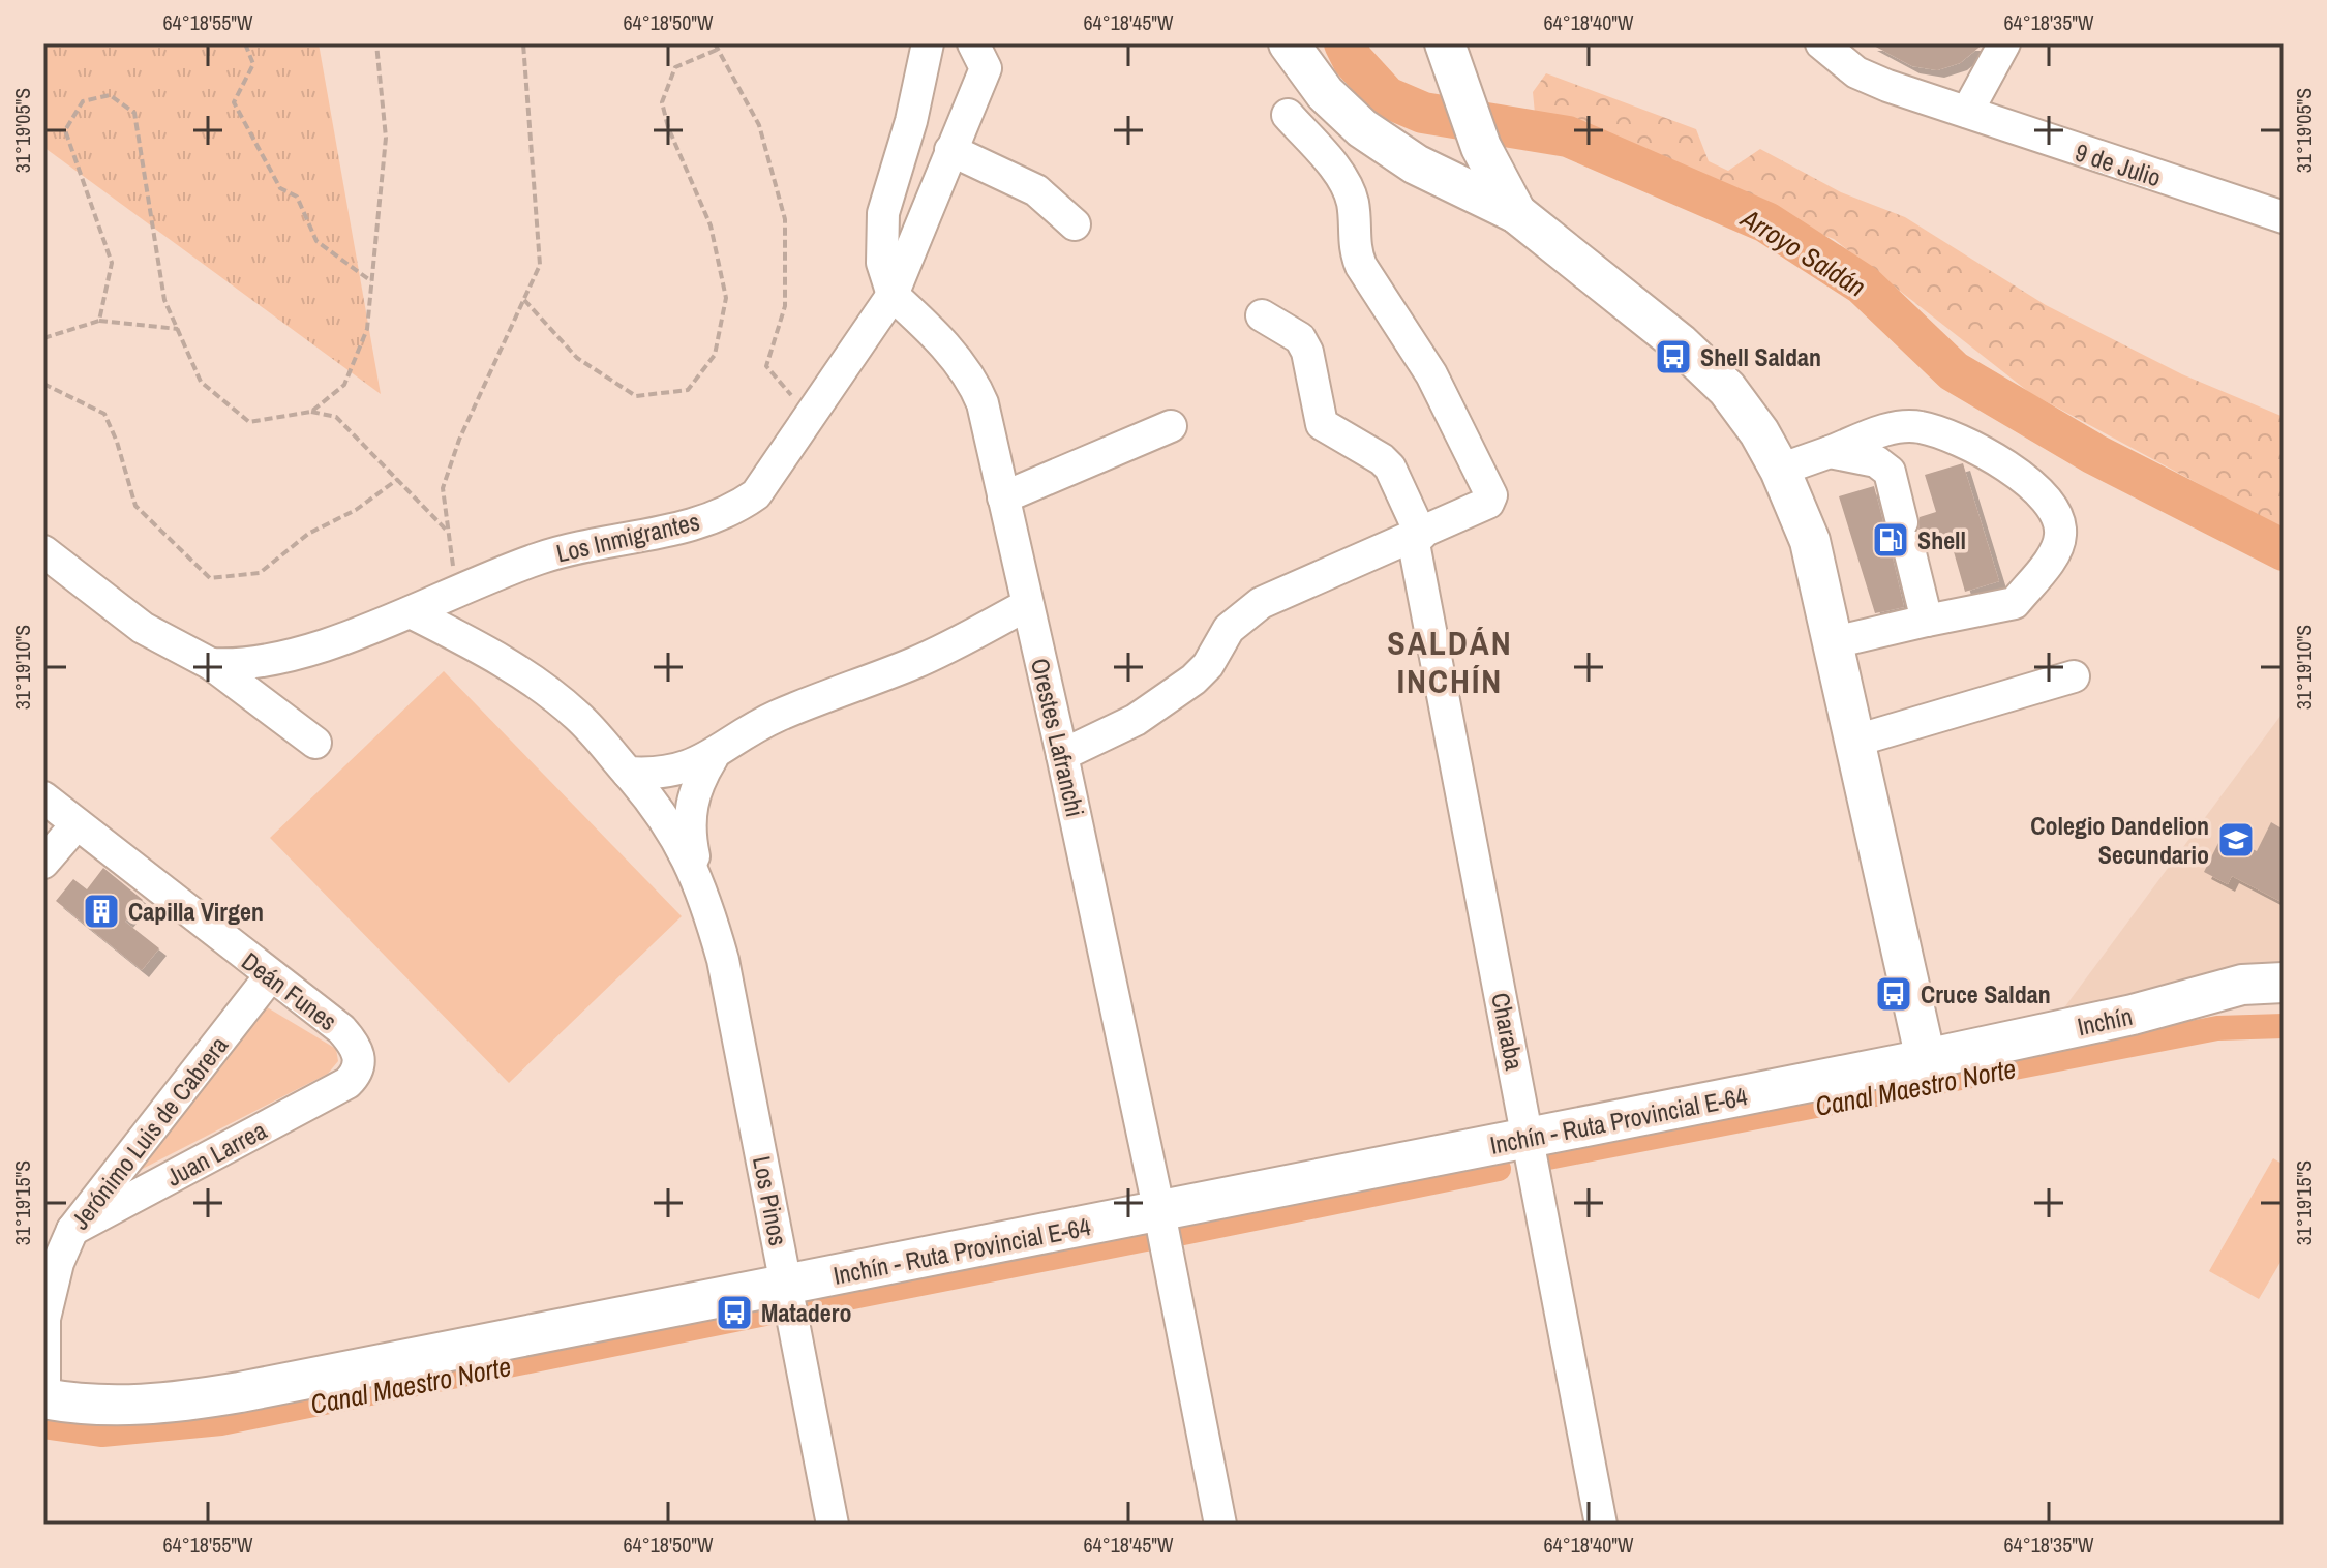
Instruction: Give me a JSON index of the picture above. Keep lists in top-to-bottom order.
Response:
{
  "streets": {
    "main road": ["Inchín", "Inchín - Ruta Provincial E-64"],
    "street": [
      "9 de Julio",
      "Los Inmigrantes",
      "Orestes Lafranchi",
      "Deán Funes",
      "Charaba",
      "Jerónimo Luis de Cabrera",
      "Juan Larrea",
      "Los Pinos"
    ]
  },
  "crossings": [
    ["Los Inmigrantes", "Orestes Lafranchi"],
    ["Los Inmigrantes", "Los Pinos"],
    ["Orestes Lafranchi", "Inchín - Ruta Provincial E-64"],
    ["Deán Funes", "Jerónimo Luis de Cabrera"],
    ["Deán Funes", "Juan Larrea"],
    ["Inchín", "Inchín - Ruta Provincial E-64"],
    ["Charaba", "Inchín - Ruta Provincial E-64"],
    ["Inchín - Ruta Provincial E-64", "Jerónimo Luis de Cabrera"],
    ["Inchín - Ruta Provincial E-64", "Los Pinos"],
    ["Jerónimo Luis de Cabrera", "Juan Larrea"]
  ],
  "districts": ["SALDÁN INCHÍN"],
  "water": ["Arroyo Saldán", "Canal Maestro Norte"],
  "places": {
    "bus stop": ["Shell Saldan", "Cruce Saldan", "Matadero"],
    "fuel station": ["Shell"],
    "school or university": ["Colegio Dandelion Secundario"],
    "building": ["Capilla Virgen"]
  },
  "coordinates": [
    "64°18'55\"W",
    "64°18'50\"W",
    "64°18'45\"W",
    "64°18'40\"W",
    "64°18'35\"W",
    "31°19'05\"S",
    "31°19'10\"S",
    "31°19'15\"S"
  ]
}
